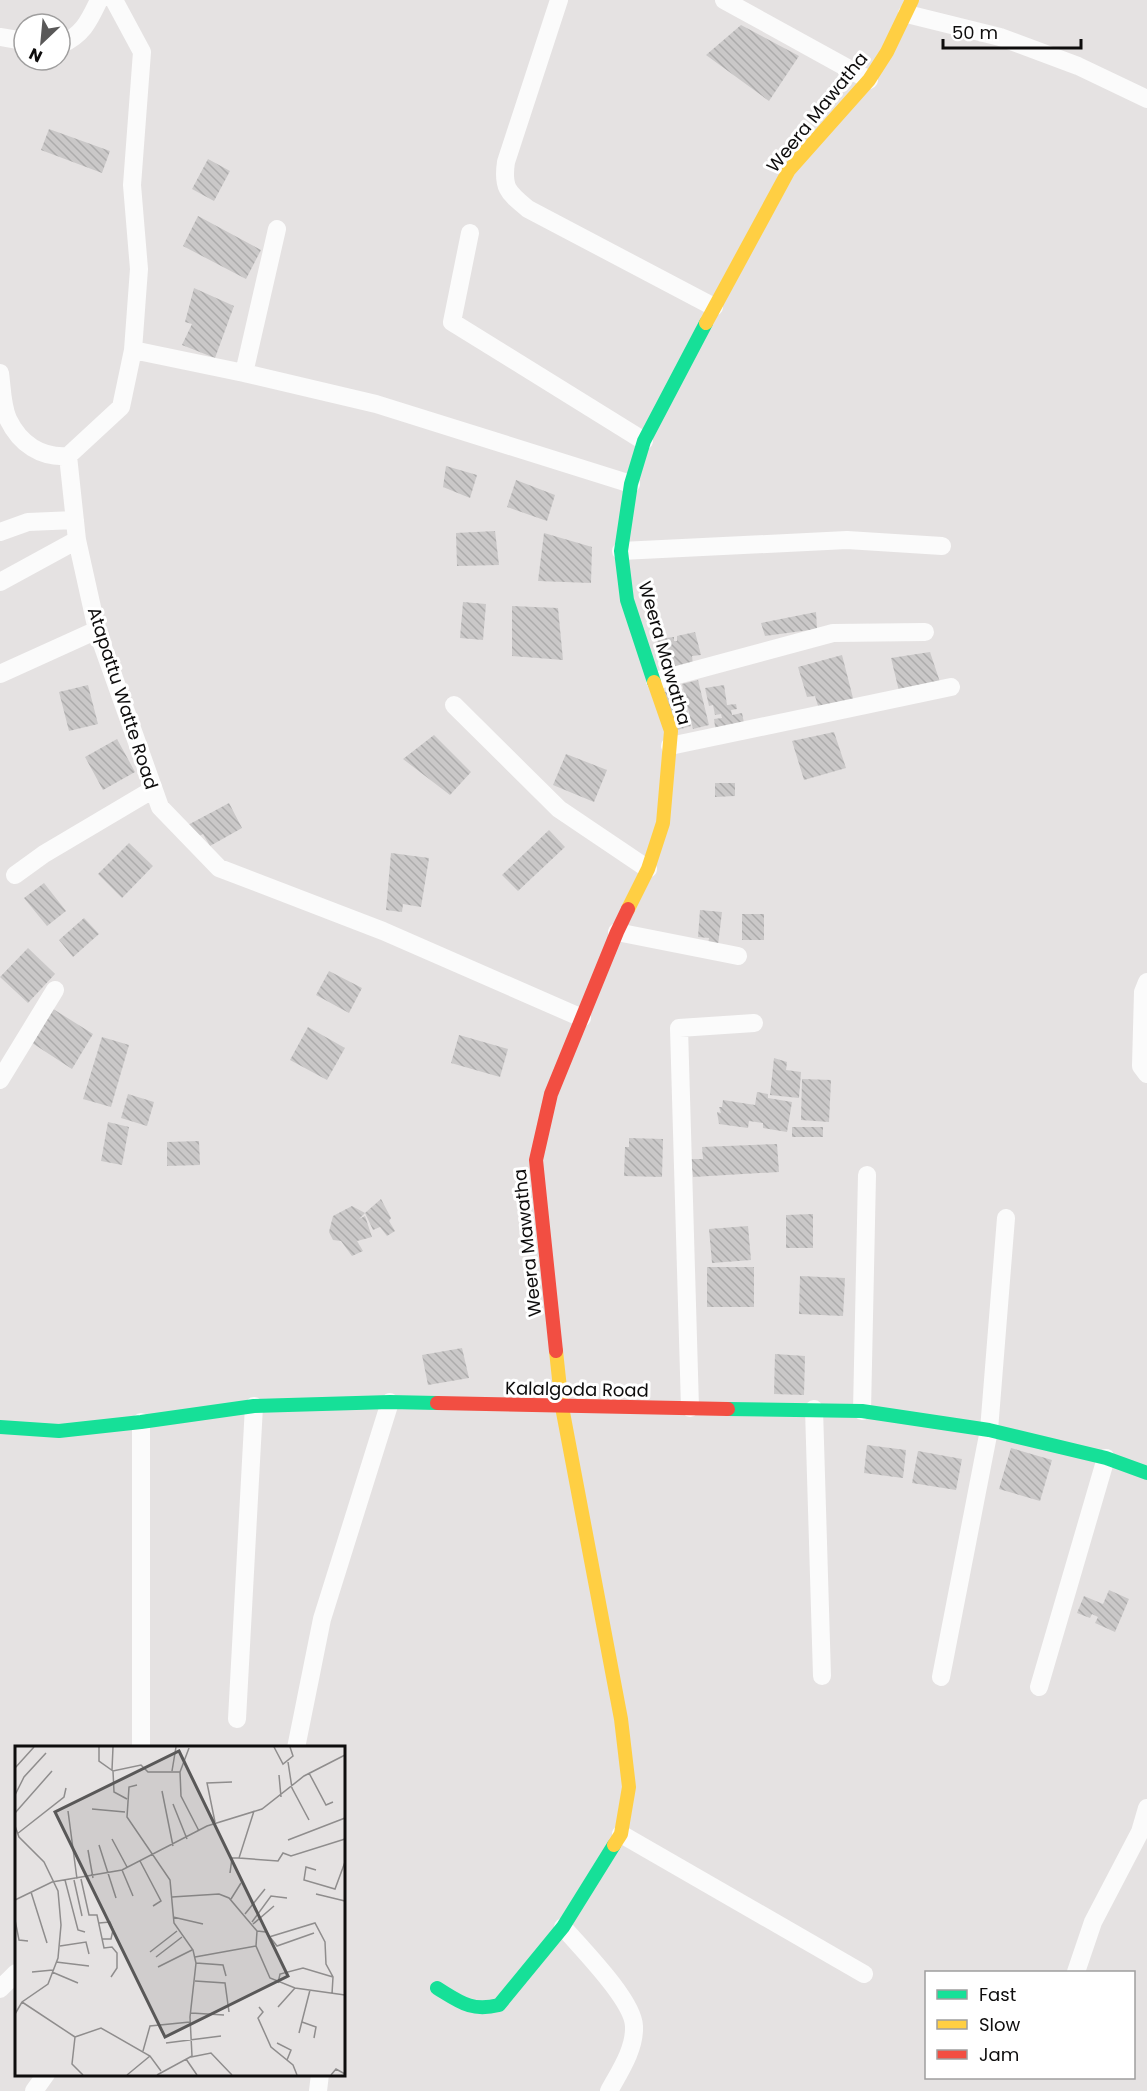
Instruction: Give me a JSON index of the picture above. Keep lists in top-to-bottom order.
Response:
{
  "streets": {
    "street": ["Weera Mawatha", "Atapattu Watte Road", "Kalalgoda Road"]
  },
  "crossings": [
    ["Weera Mawatha", "Atapattu Watte Road"],
    ["Weera Mawatha", "Kalalgoda Road"]
  ],
  "legend": ["Fast", "Slow", "Jam"],
  "scale_bar": "50 m",
  "north": "bottom left"
}
